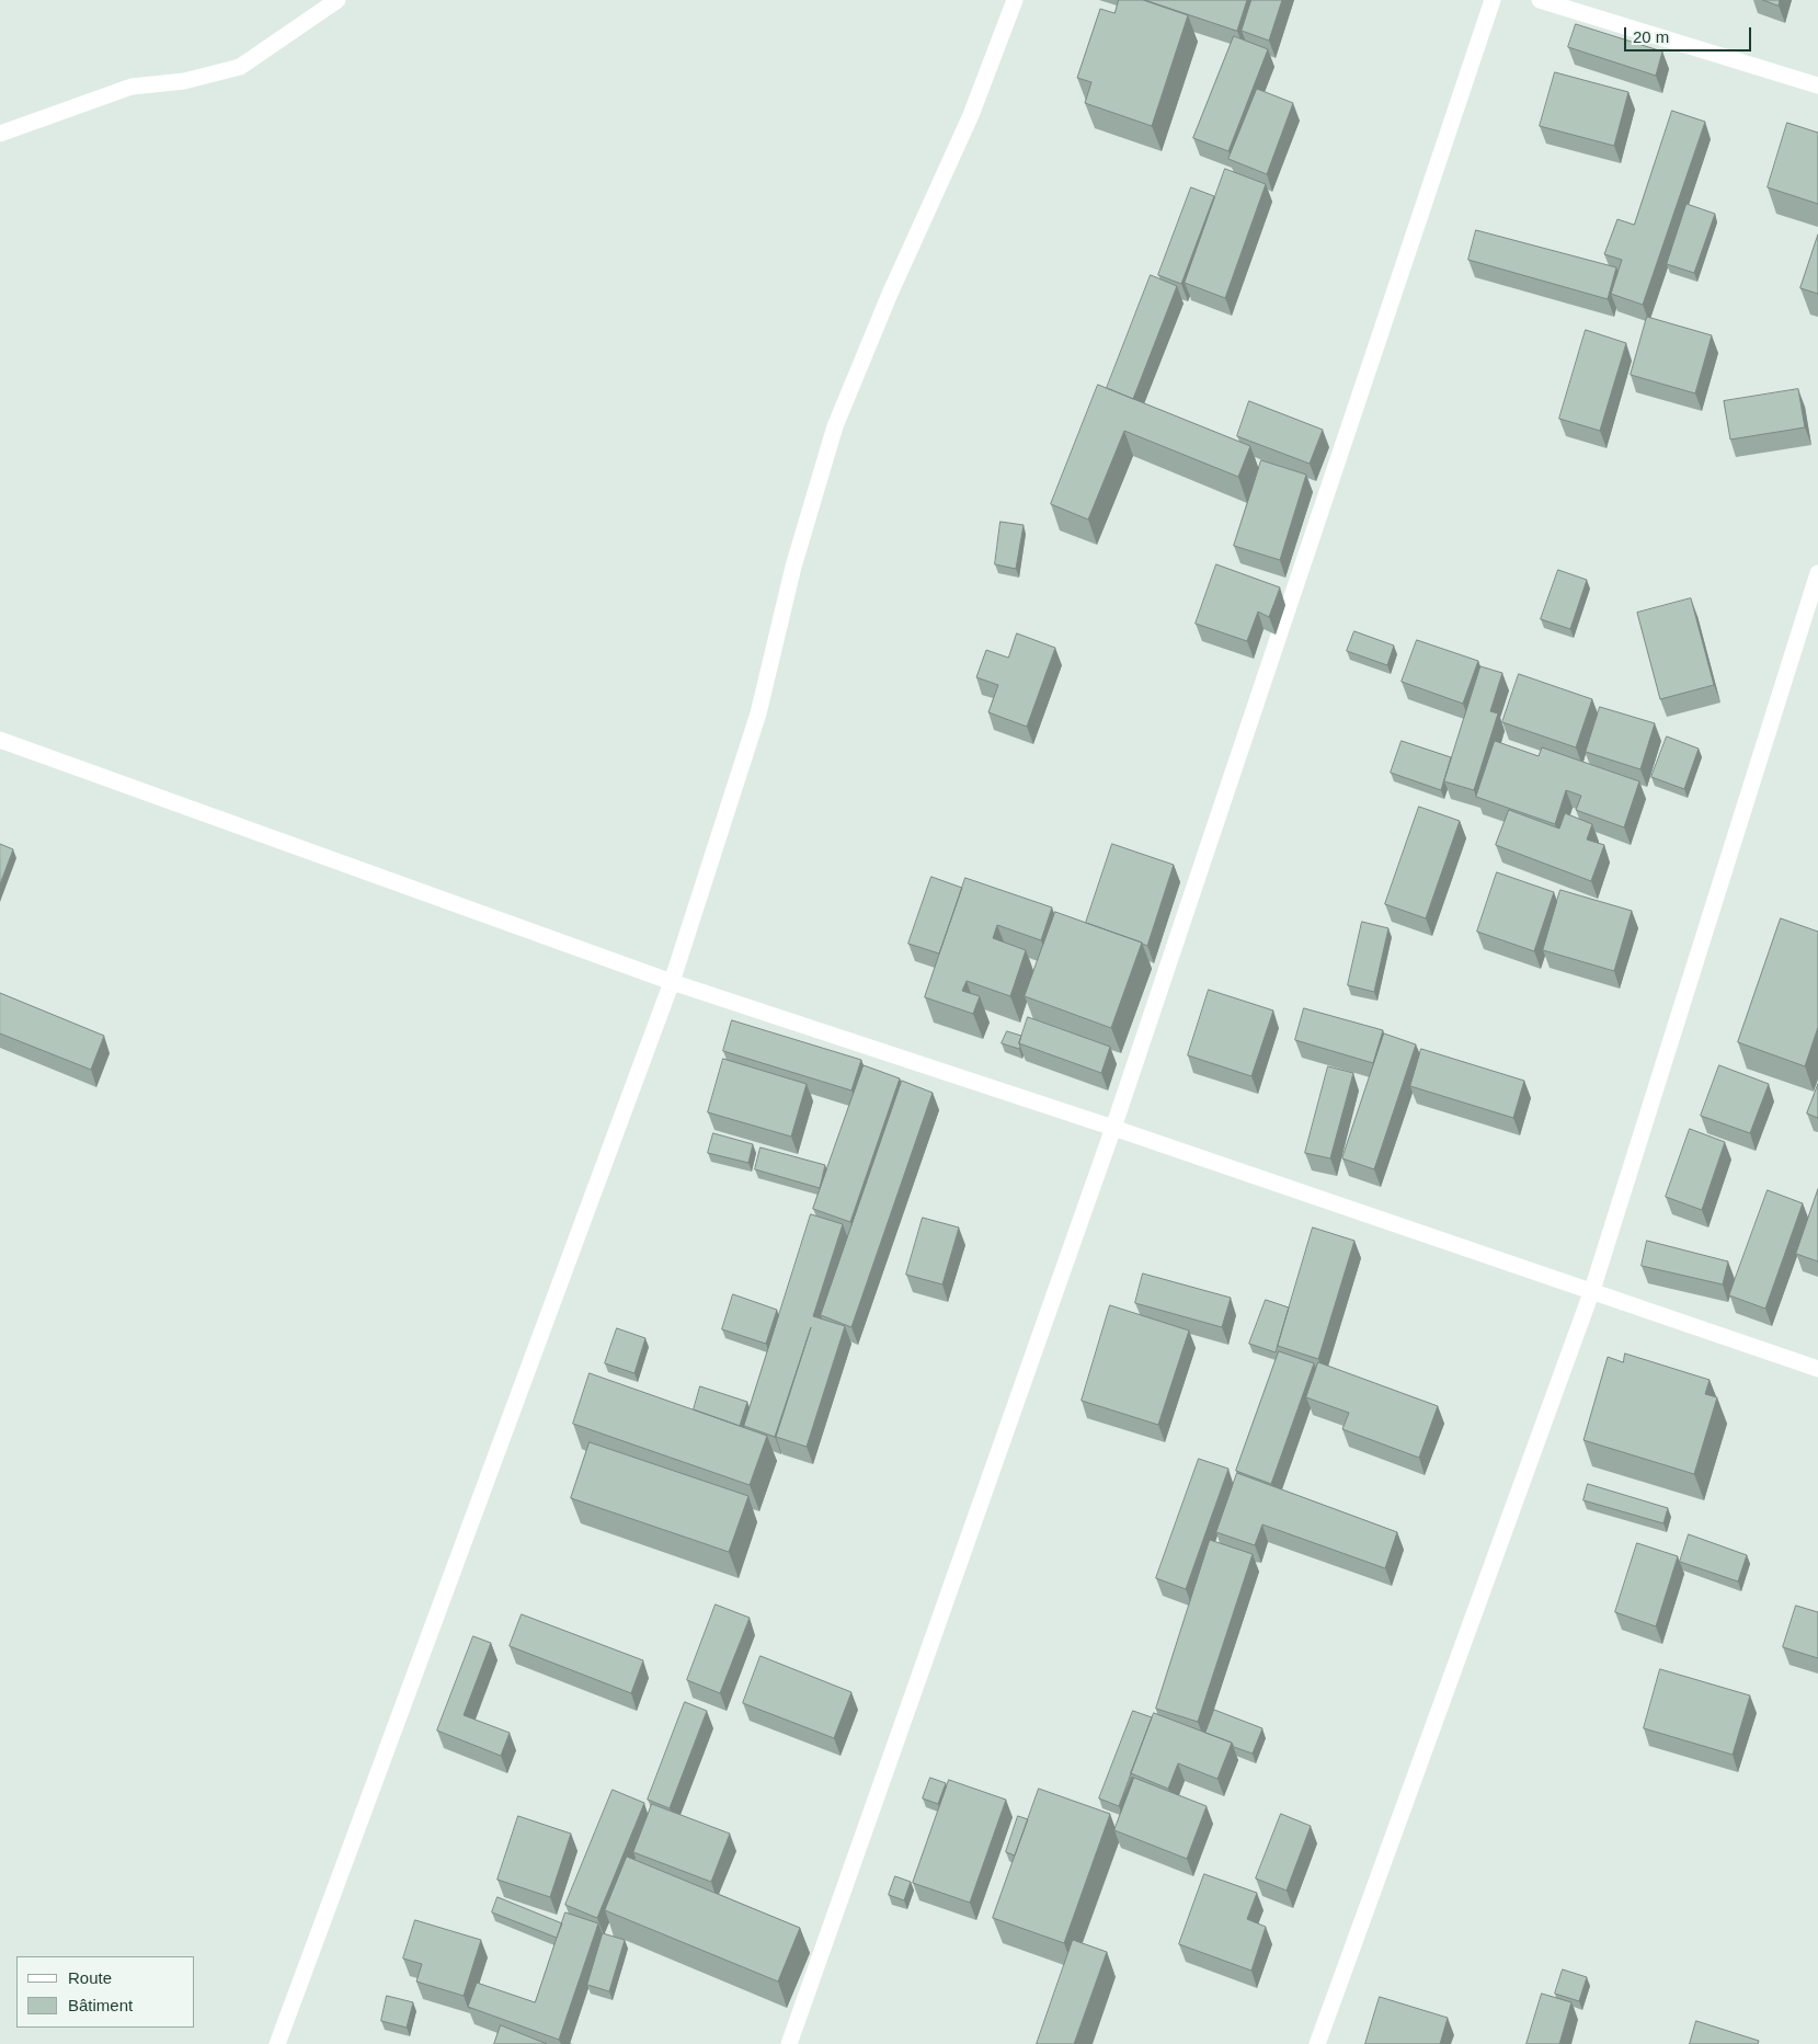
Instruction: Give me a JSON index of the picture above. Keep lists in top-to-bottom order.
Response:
{
  "legend": ["Route", "Bâtiment"],
  "scale_bar": "20 m"
}
